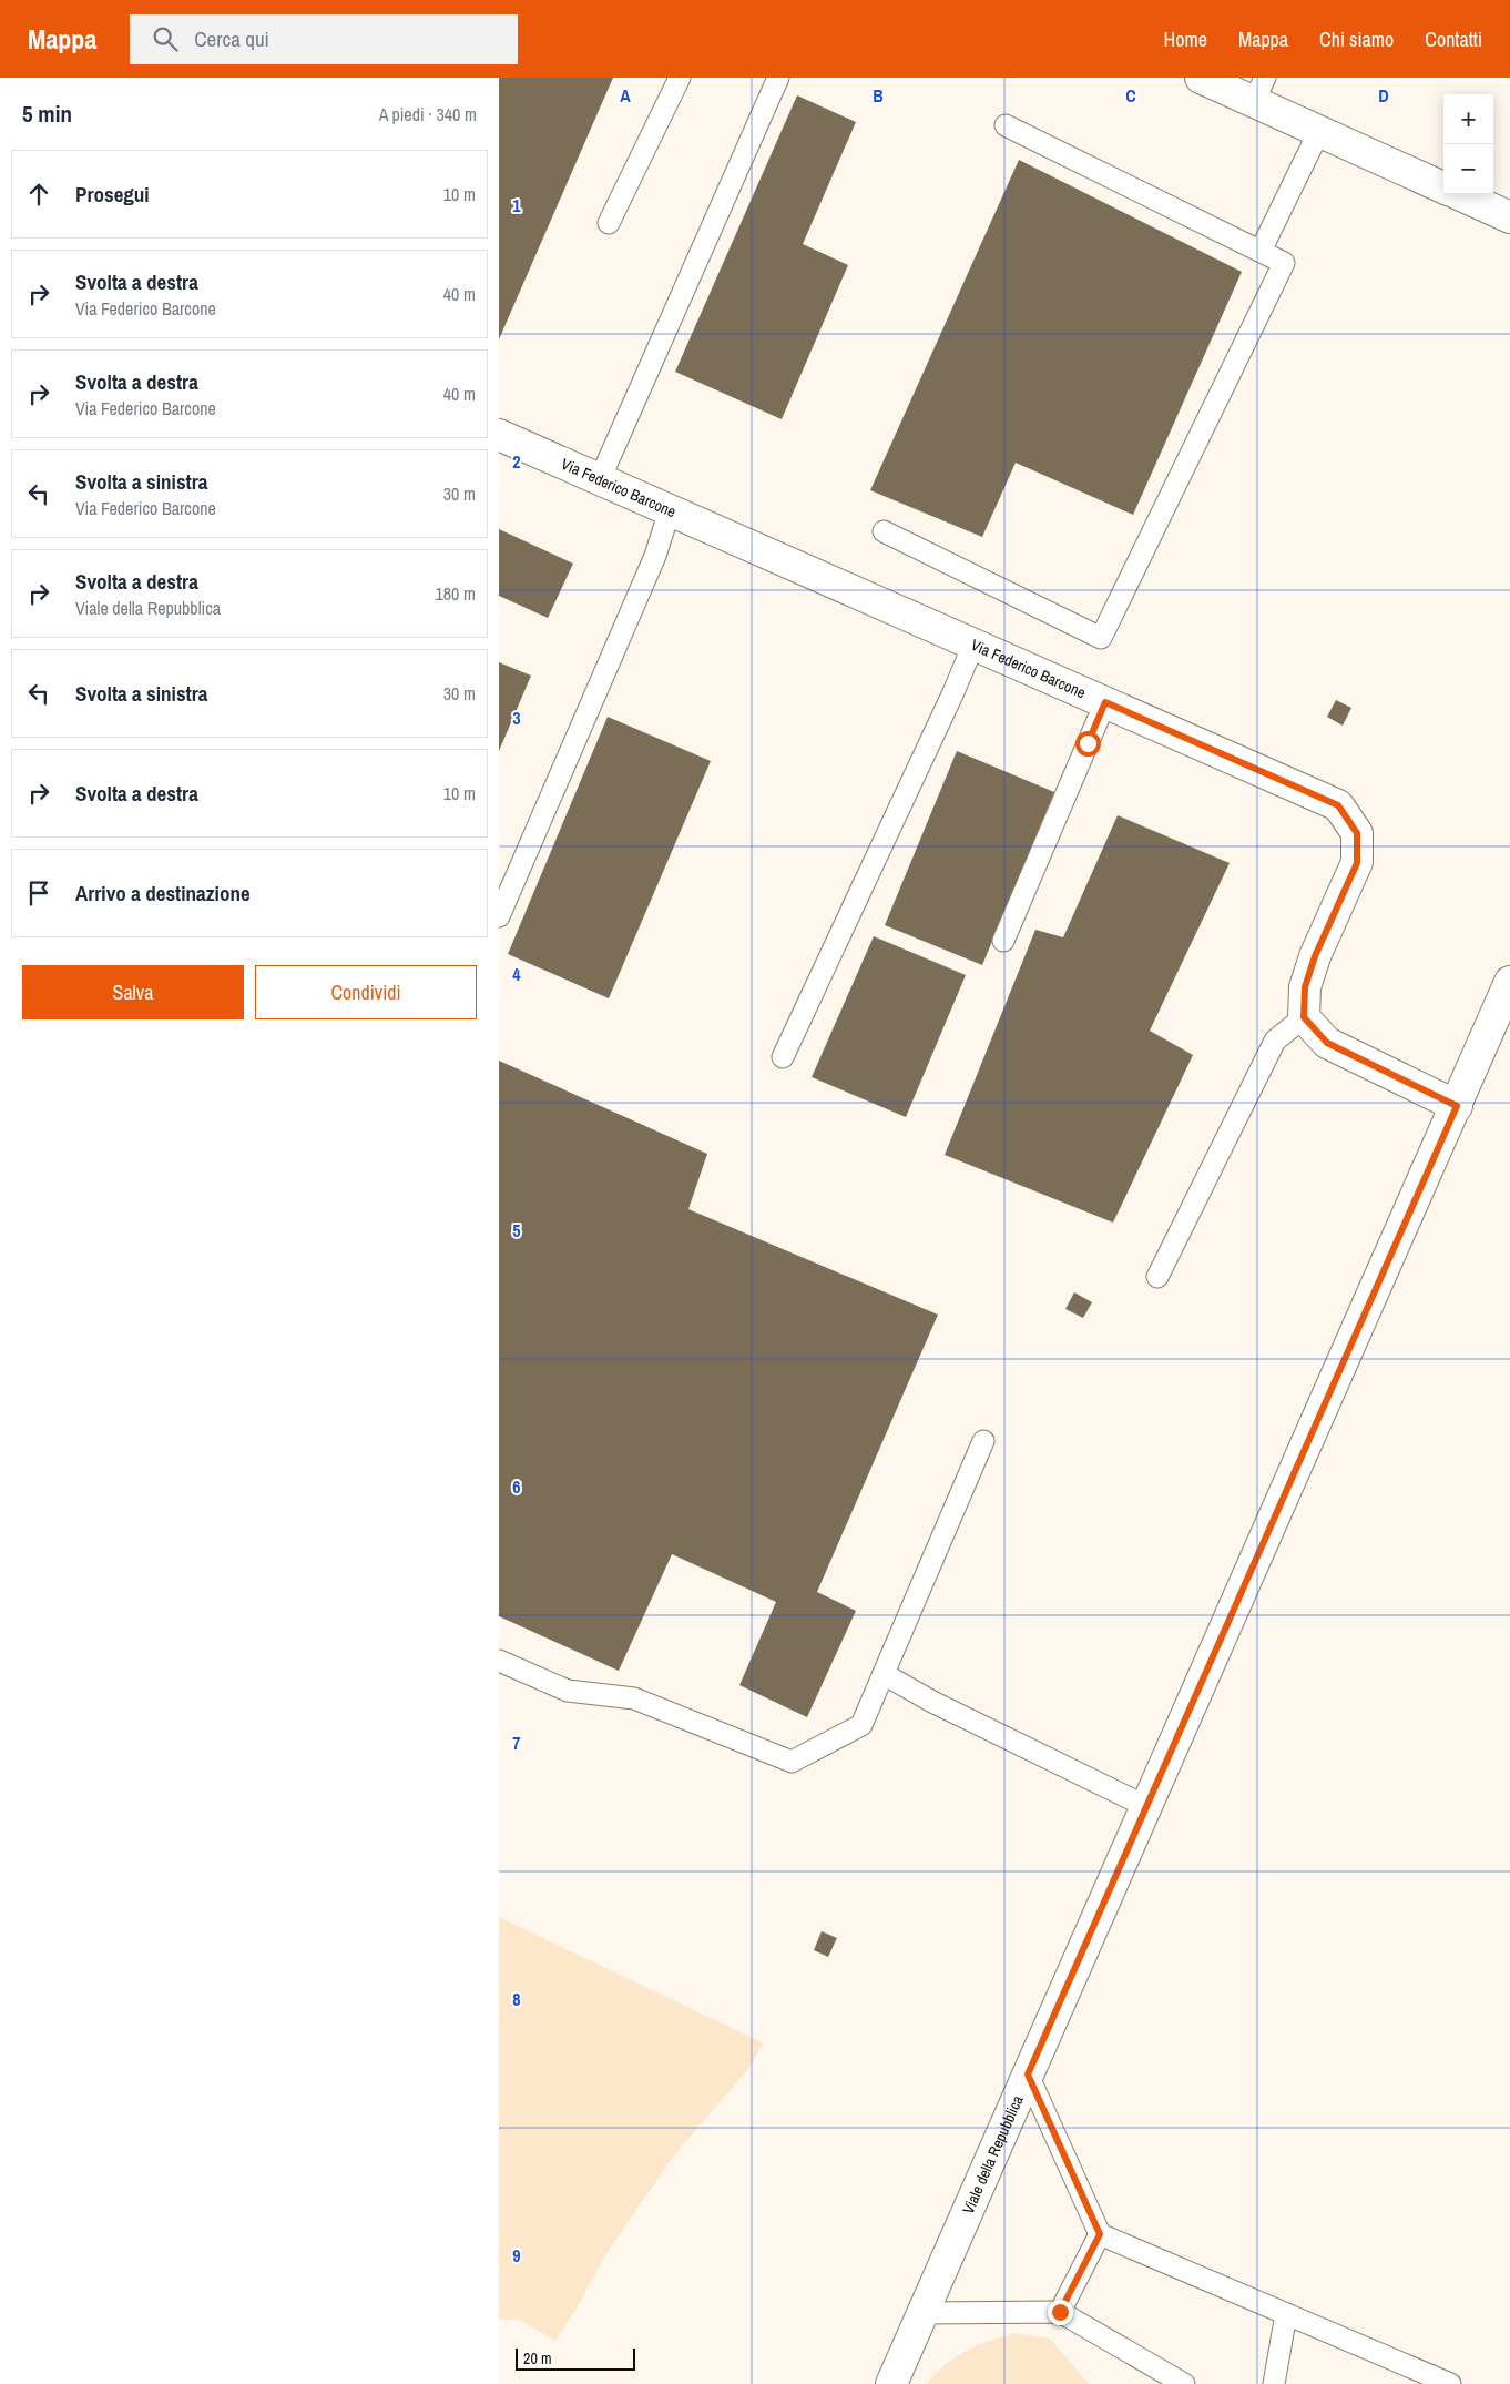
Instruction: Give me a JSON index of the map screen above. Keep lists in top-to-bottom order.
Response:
{
  "streets": {
    "street": ["Via Federico Barcone", "Viale della Repubblica"]
  },
  "scale_bar": "20 m",
  "page": {
    "header": "Mappa",
    "search": "Cerca qui",
    "nav": [
      "Home",
      "Mappa",
      "Chi siamo",
      "Contatti"
    ],
    "heading": ["5 min", "A piedi · 340 m"],
    "map_buttons": ["+", "−"],
    "list": [
      ["Prosegui", "10 m"],
      ["Svolta a destra", "Via Federico Barcone", "40 m"],
      ["Svolta a destra", "Via Federico Barcone", "40 m"],
      ["Svolta a sinistra", "Via Federico Barcone", "30 m"],
      ["Svolta a destra", "Viale della Repubblica", "180 m"],
      ["Svolta a sinistra", "30 m"],
      ["Svolta a destra", "10 m"],
      "Arrivo a destinazione"
    ],
    "buttons": ["Salva", "Condividi"],
    "scale": "20 m"
  },
  "grid": {
    "columns": [
      "A",
      "B",
      "C",
      "D"
    ],
    "rows": [
      "1",
      "2",
      "3",
      "4",
      "5",
      "6",
      "7",
      "8",
      "9"
    ]
  }
}
